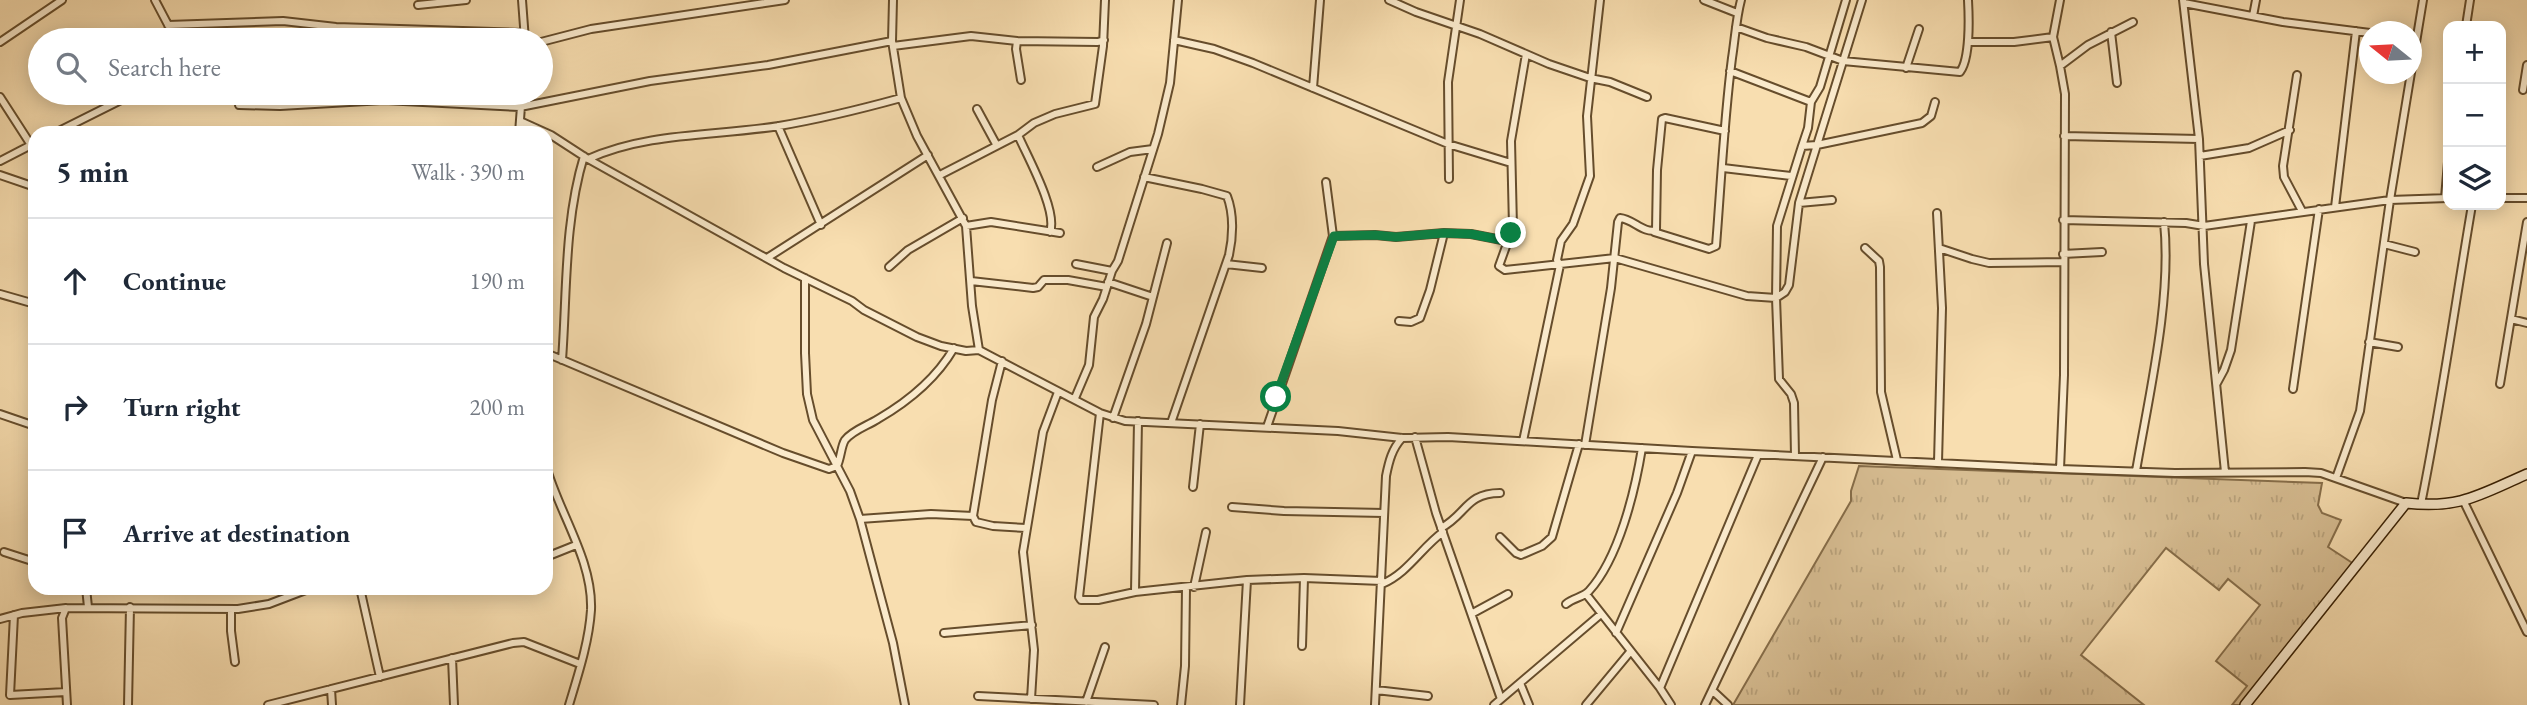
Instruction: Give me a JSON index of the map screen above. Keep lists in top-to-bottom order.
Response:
{
  "north": "left",
  "page": {
    "map_buttons": ["+", "−"],
    "search": "Search here",
    "heading": ["5 min", "Walk · 390 m"],
    "list": [
      ["Continue", "190 m"],
      ["Turn right", "200 m"],
      "Arrive at destination"
    ]
  }
}
